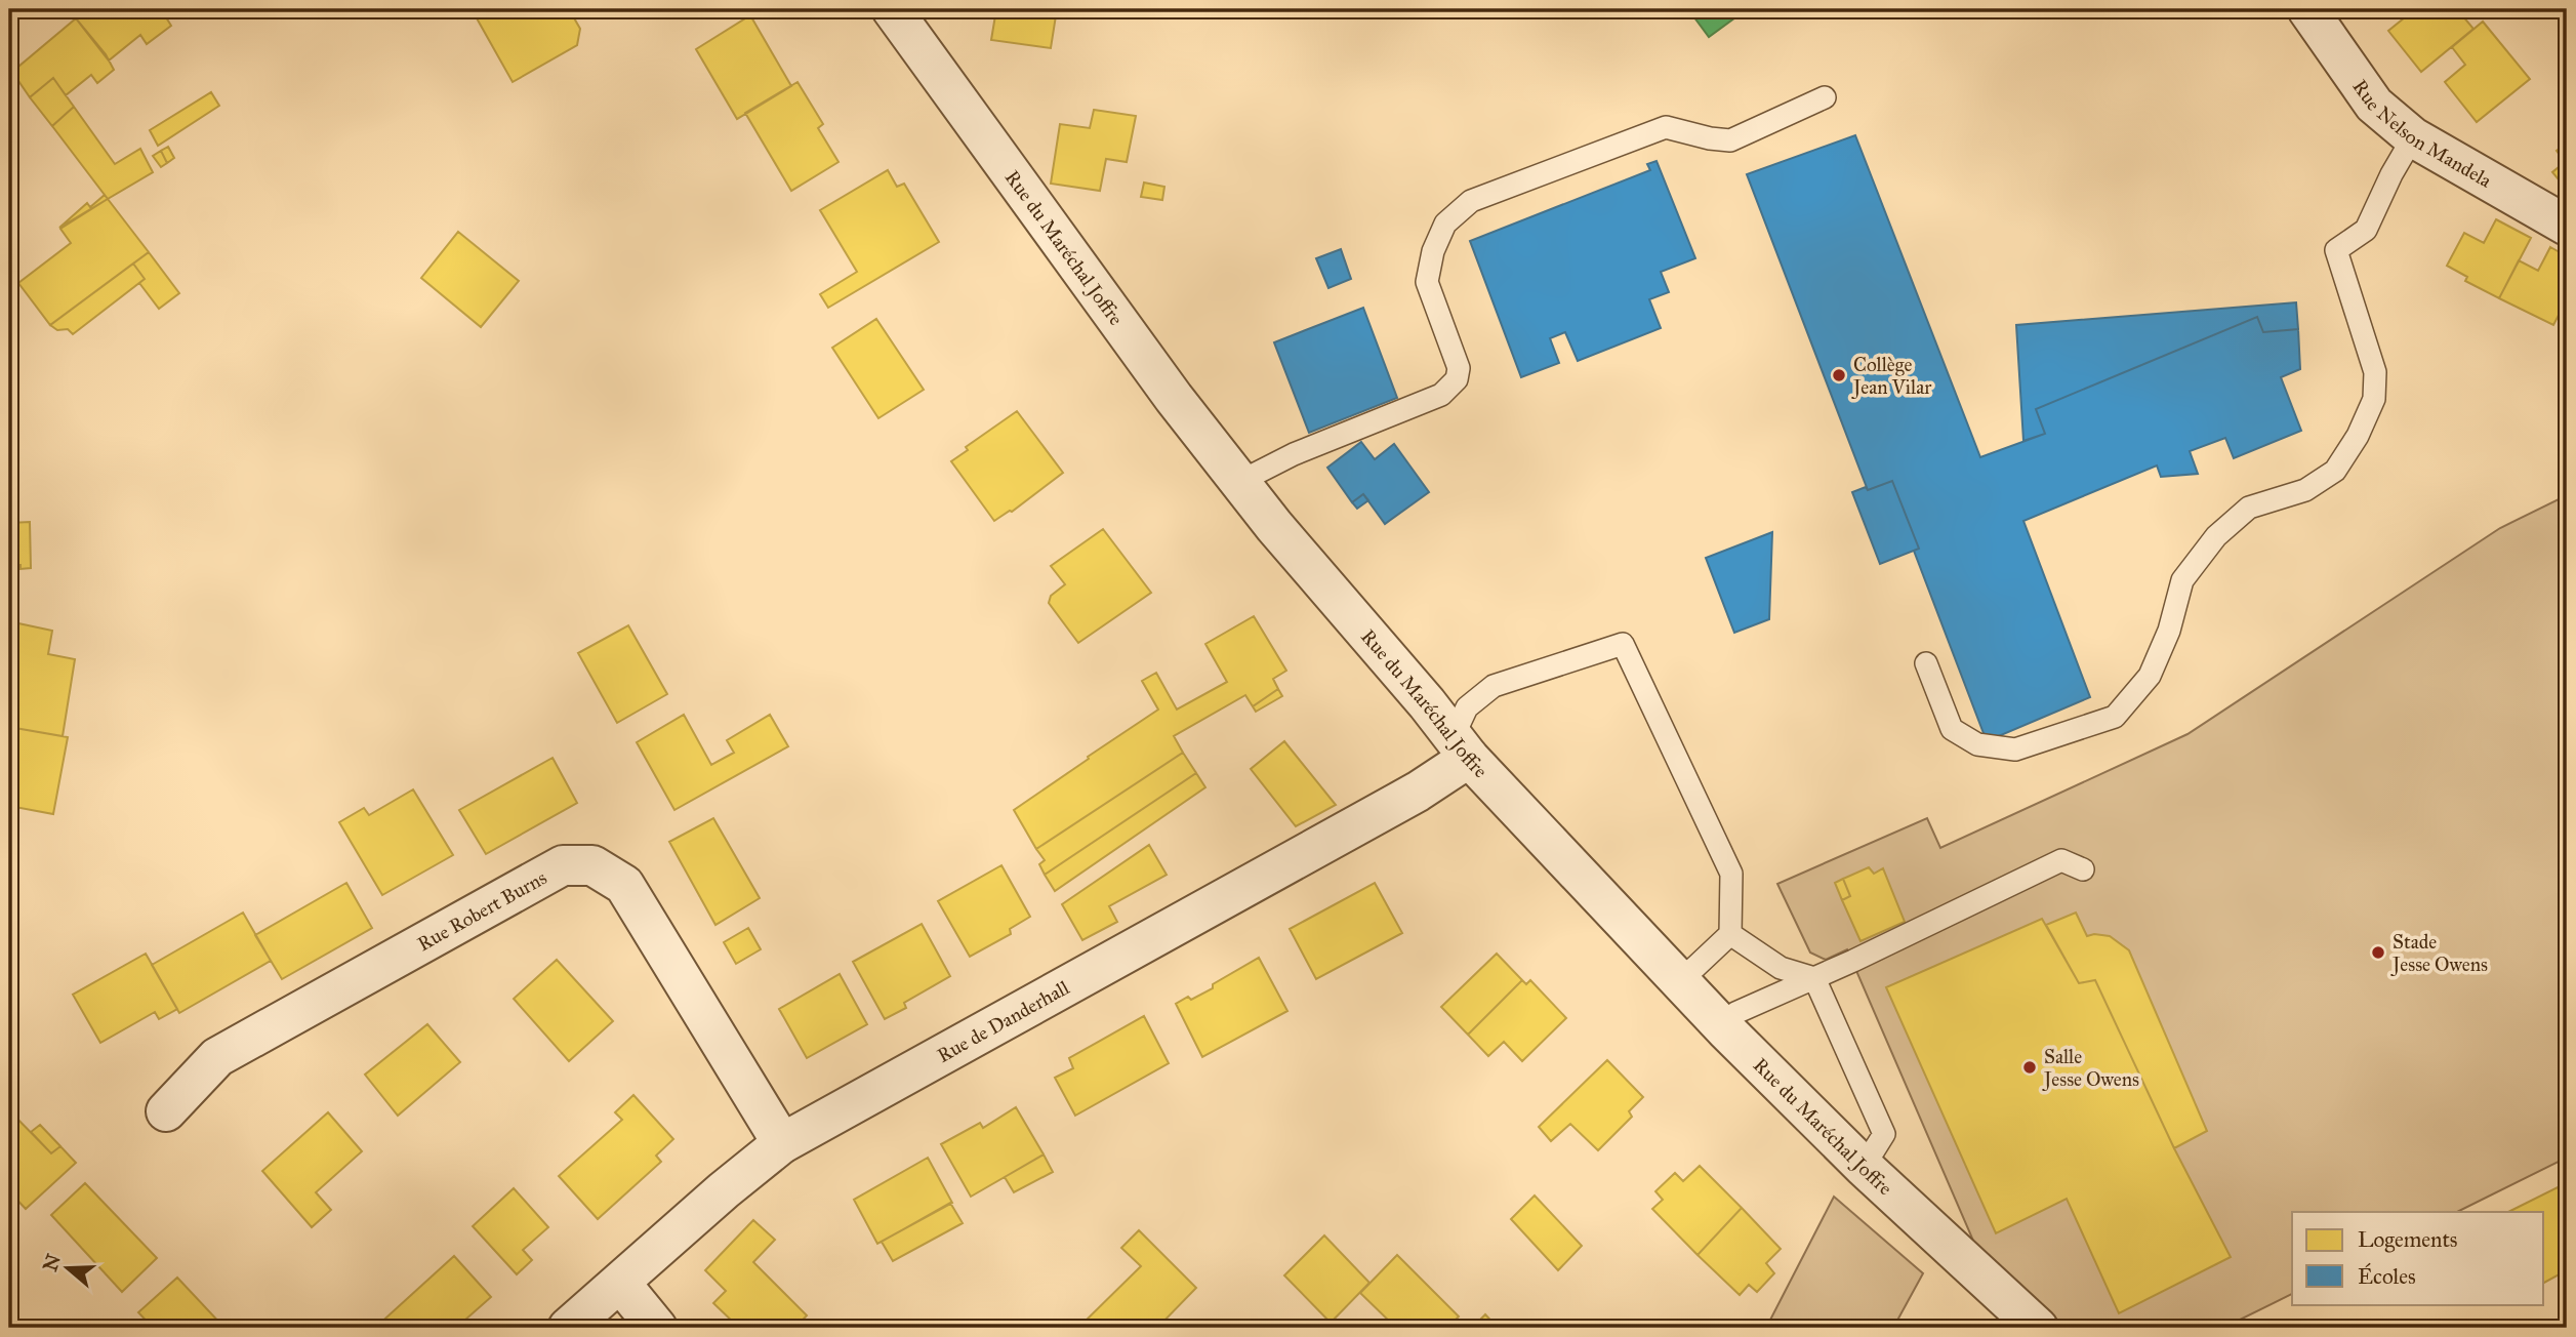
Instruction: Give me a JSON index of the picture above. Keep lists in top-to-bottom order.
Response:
{
  "streets": {
    "street": [
      "Rue Nelson Mandela",
      "Rue du Maréchal Joffre",
      "Rue Robert Burns",
      "Rue de Danderhall"
    ]
  },
  "crossings": [
    ["Rue du Maréchal Joffre", "Rue de Danderhall"],
    ["Rue Robert Burns", "Rue de Danderhall"]
  ],
  "places": ["Collège Jean Vilar", "Stade Jesse Owens", "Salle Jesse Owens"],
  "legend": ["Logements", "Écoles"],
  "north": "left"
}
